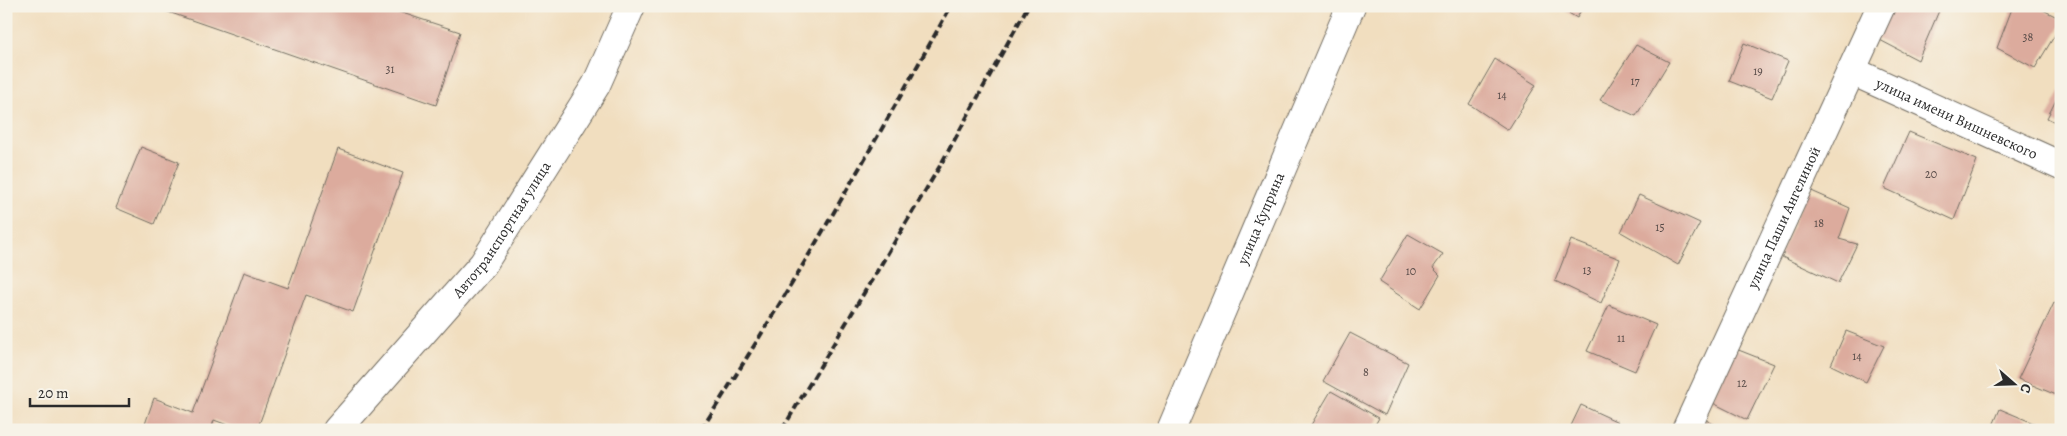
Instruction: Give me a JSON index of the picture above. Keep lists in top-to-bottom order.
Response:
{
  "streets": {
    "street": [
      "улица имени Вишневского",
      "улица Куприна",
      "улица Паши Ангелиной",
      "Автотранспортная улица"
    ]
  },
  "crossings": [
    ["улица имени Вишневского", "улица Паши Ангелиной"]
  ],
  "house_numbers": [
    "38",
    "31",
    "19",
    "17",
    "14",
    "20",
    "18",
    "15",
    "13",
    "10",
    "11",
    "14",
    "8",
    "12"
  ],
  "scale_bar": "20 m",
  "north": "right"
}
